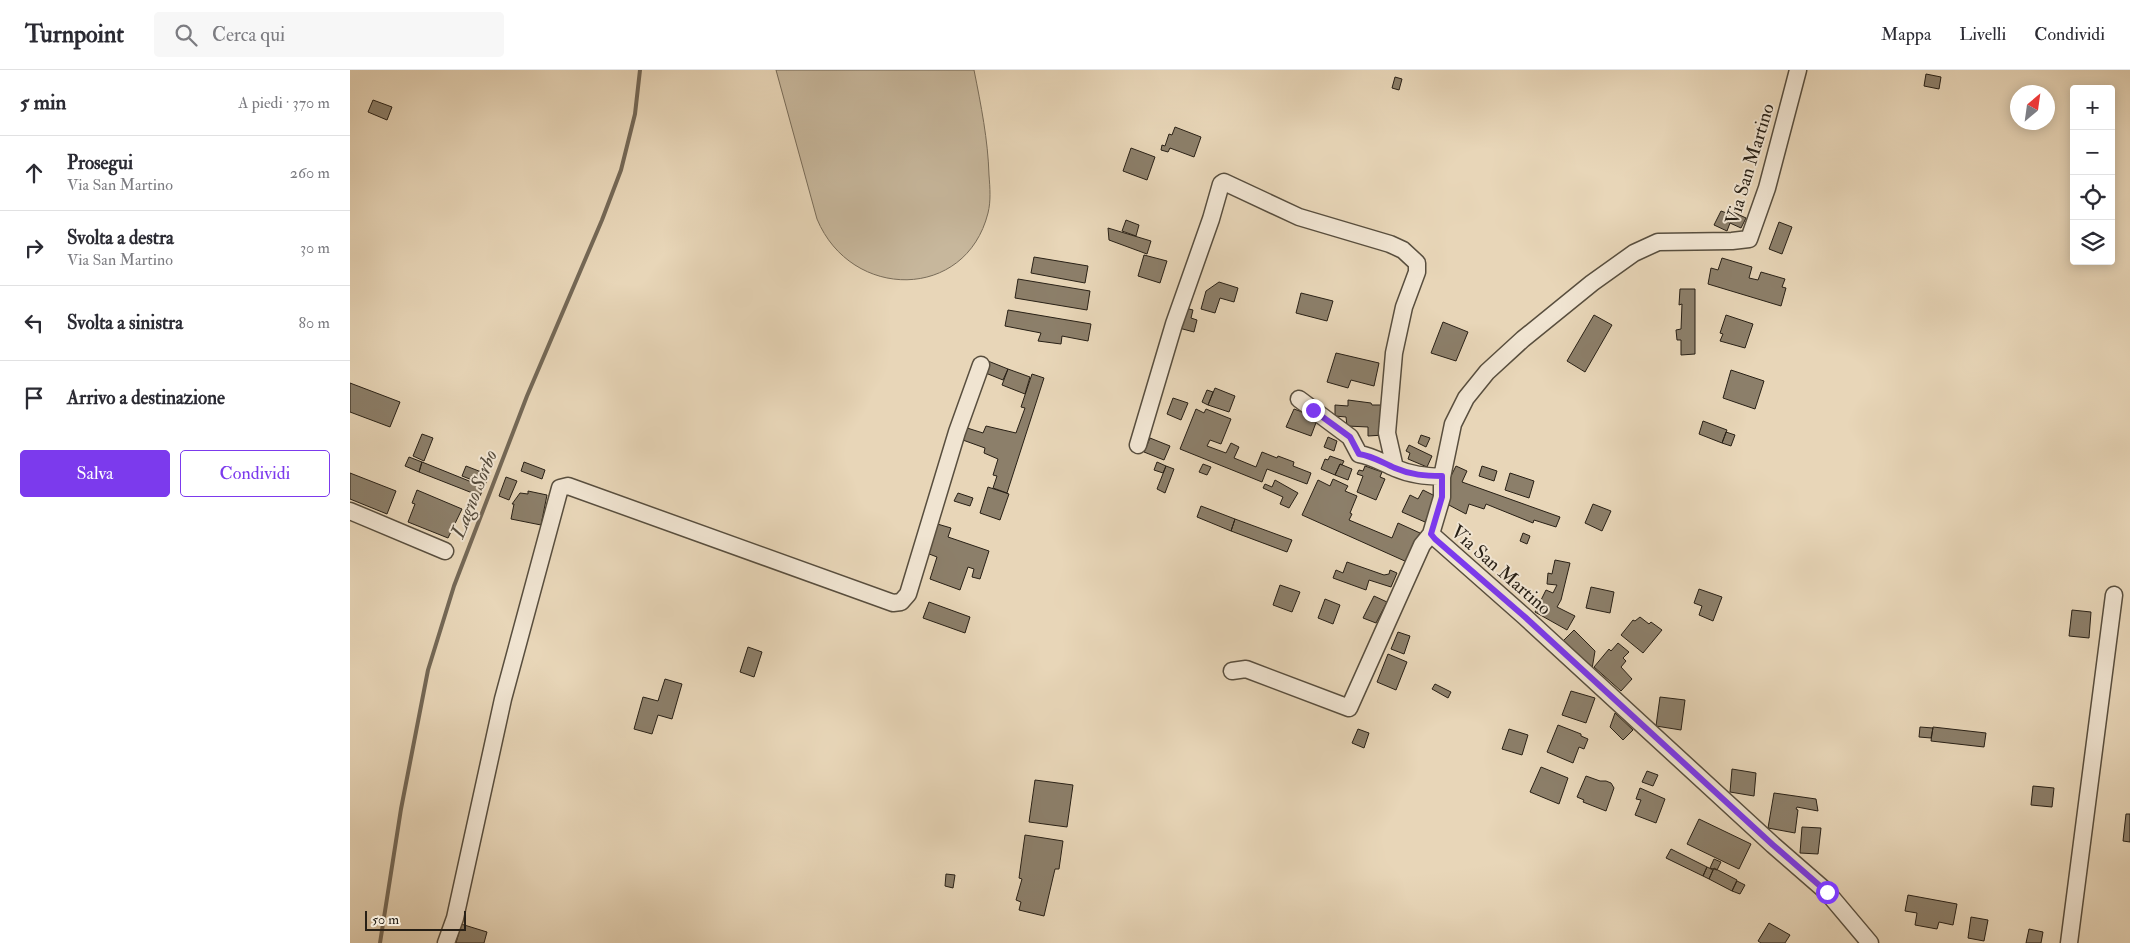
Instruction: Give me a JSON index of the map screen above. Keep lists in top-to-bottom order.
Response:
{
  "streets": {
    "street": ["Via San Martino"]
  },
  "water": ["Lagno Sorbo"],
  "scale_bar": "50 m",
  "north": "top right",
  "page": {
    "header": "Turnpoint",
    "search": "Cerca qui",
    "nav": ["Mappa", "Livelli", "Condividi"],
    "heading": ["5 min", "A piedi · 370 m"],
    "map_buttons": ["+", "−"],
    "list": [
      ["Prosegui", "Via San Martino", "260 m"],
      ["Svolta a destra", "Via San Martino", "30 m"],
      ["Svolta a sinistra", "80 m"],
      "Arrivo a destinazione"
    ],
    "buttons": ["Salva", "Condividi"],
    "scale": "50 m"
  }
}
